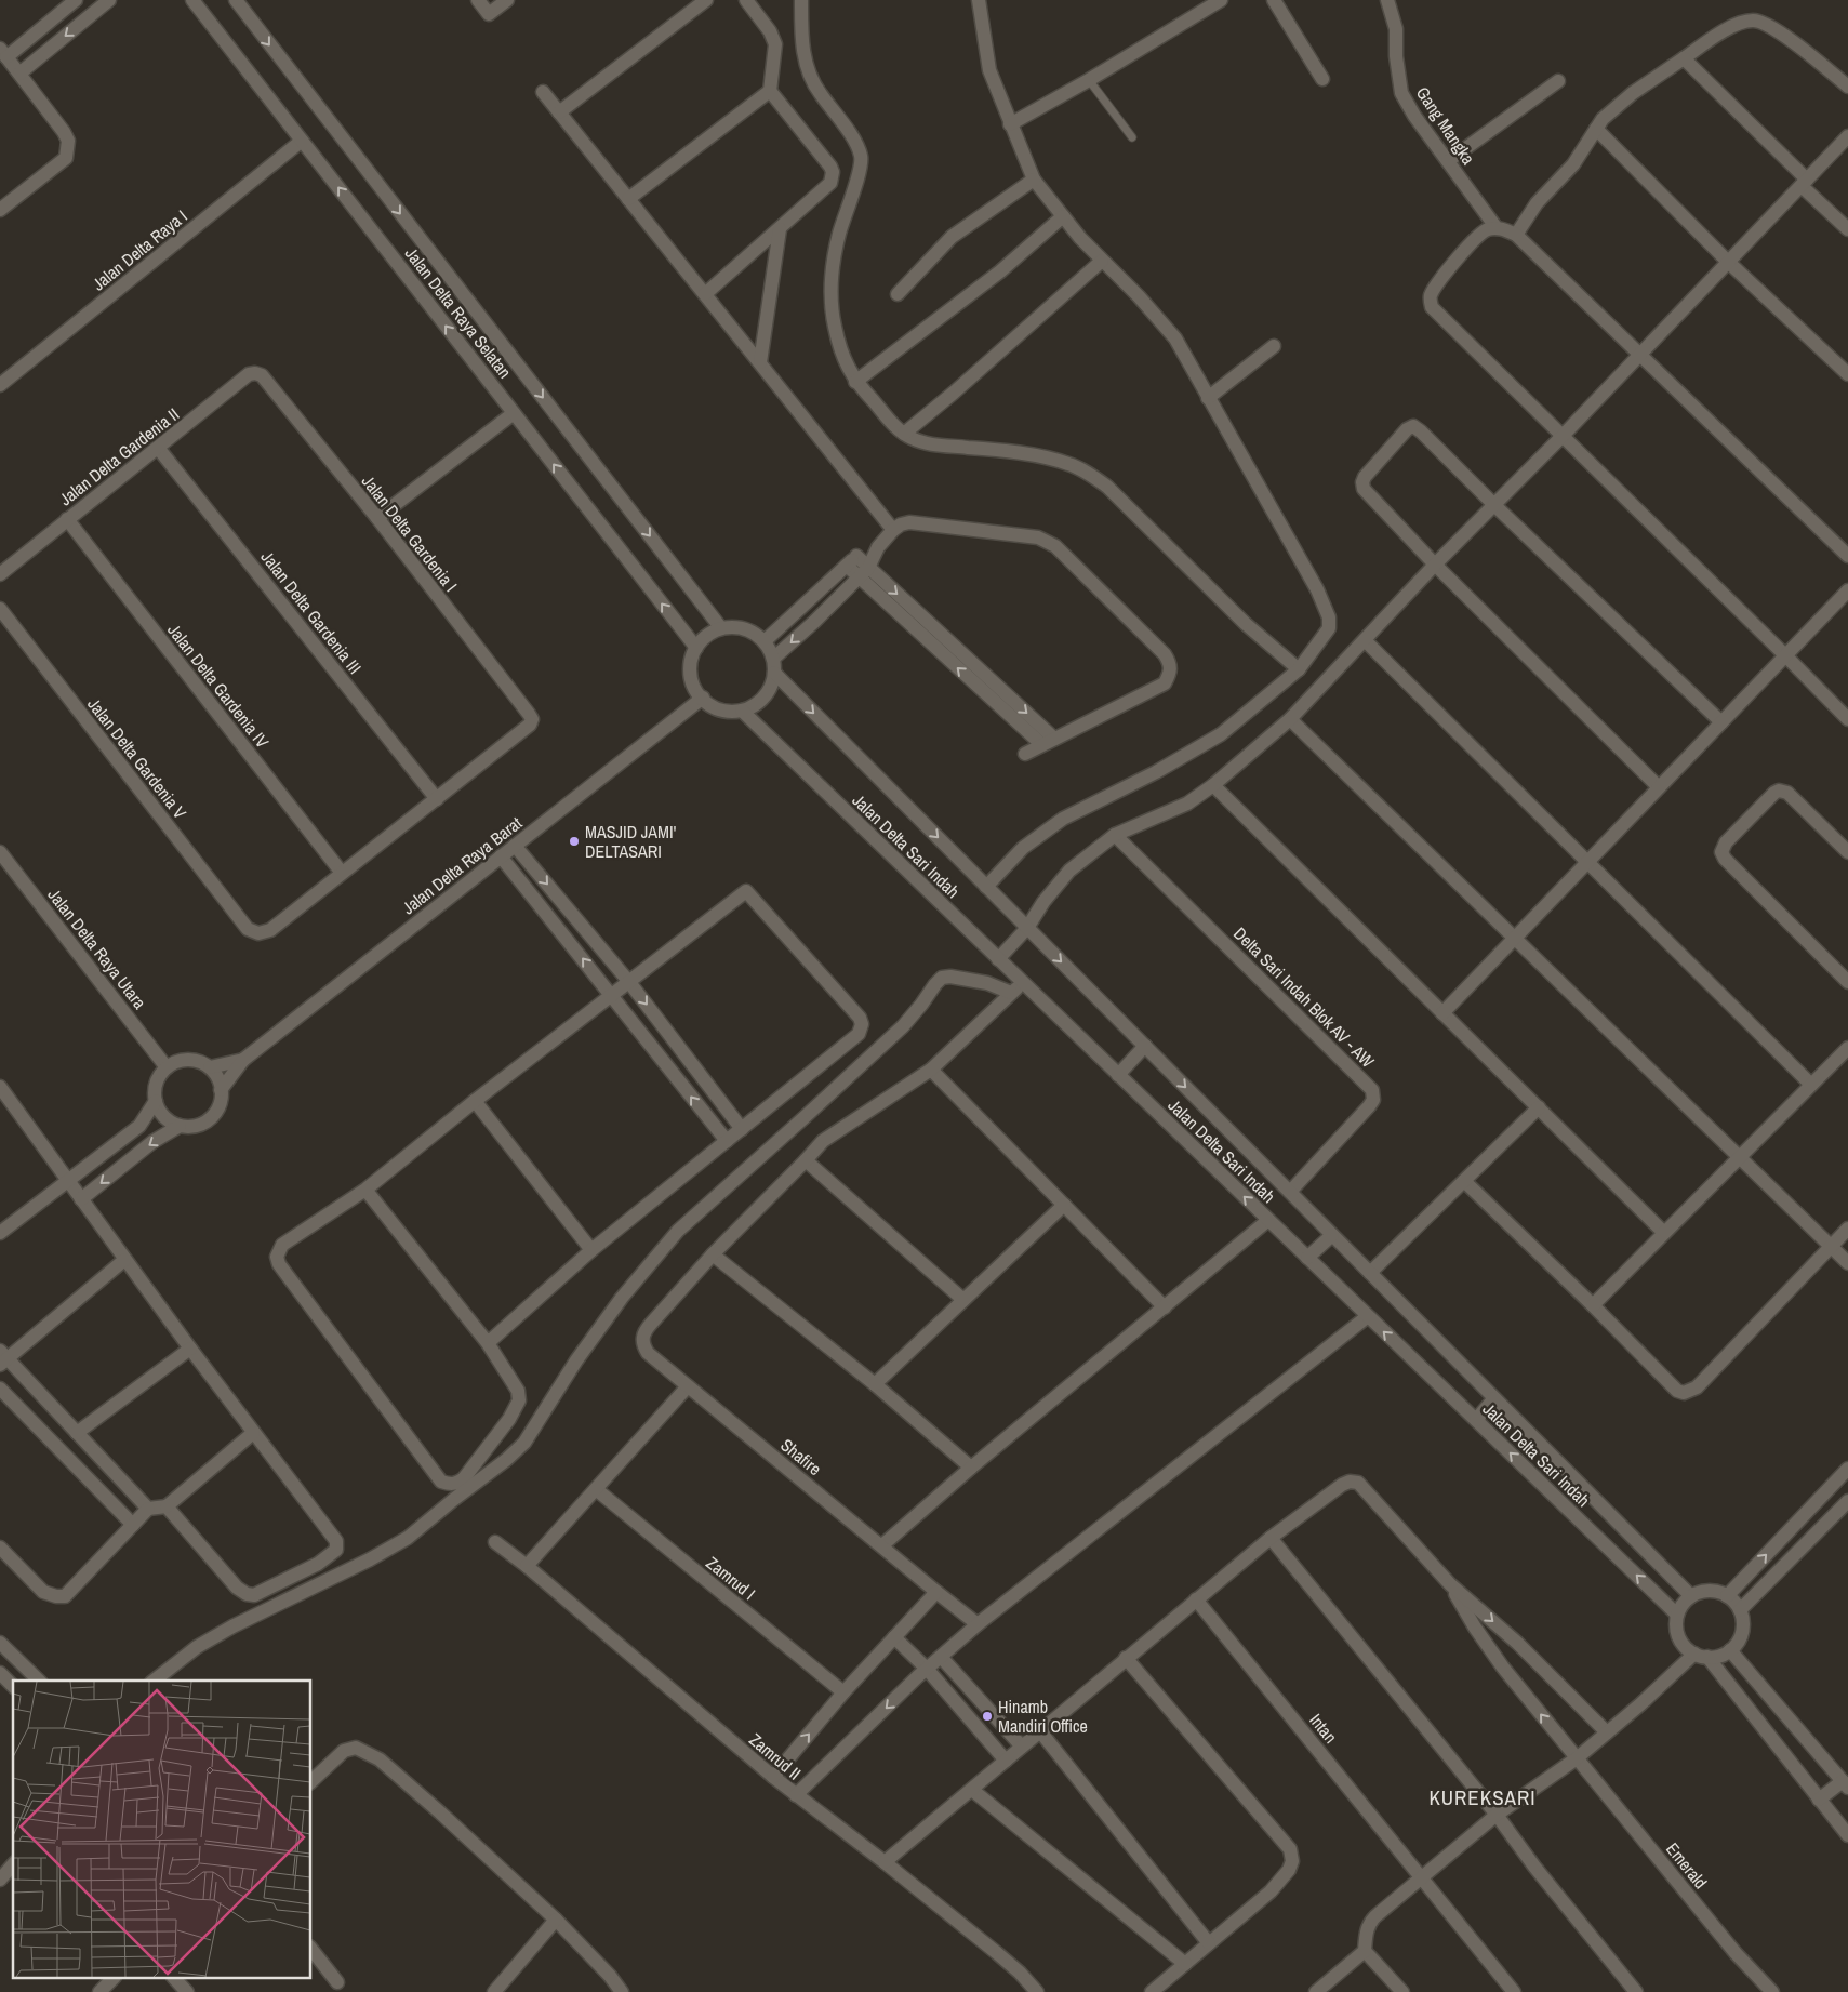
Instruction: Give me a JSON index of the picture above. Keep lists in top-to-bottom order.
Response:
{
  "streets": {
    "street": [
      "Gang Mangka",
      "Jalan Delta Raya I",
      "Jalan Delta Raya Selatan",
      "Jalan Delta Gardenia II",
      "Jalan Delta Gardenia I",
      "Jalan Delta Gardenia III",
      "Jalan Delta Gardenia IV",
      "Jalan Delta Gardenia V",
      "Jalan Delta Sari Indah",
      "Jalan Delta Raya Barat",
      "Jalan Delta Raya Utara",
      "Delta Sari Indah Blok AV - AW",
      "Shafire",
      "Zamrud I",
      "Intan",
      "Zamrud II",
      "Emerald"
    ]
  },
  "crossings": [
    ["Jalan Delta Raya I", "Jalan Delta Raya Selatan"],
    ["Jalan Delta Raya Selatan", "Jalan Delta Sari Indah"],
    ["Jalan Delta Raya Selatan", "Jalan Delta Raya Barat"],
    ["Jalan Delta Gardenia II", "Jalan Delta Gardenia I"],
    ["Jalan Delta Gardenia II", "Jalan Delta Gardenia III"],
    ["Jalan Delta Gardenia II", "Jalan Delta Gardenia IV"],
    ["Jalan Delta Gardenia I", "Jalan Delta Gardenia III"],
    ["Jalan Delta Gardenia IV", "Jalan Delta Gardenia V"],
    ["Jalan Delta Sari Indah", "Jalan Delta Raya Barat"],
    ["Jalan Delta Sari Indah", "Delta Sari Indah Blok AV - AW"],
    ["Jalan Delta Raya Barat", "Jalan Delta Raya Utara"]
  ],
  "districts": ["KUREKSARI"],
  "places": ["MASJID JAMI' DELTASARI", "Hinamb Mandiri Office"]
}
